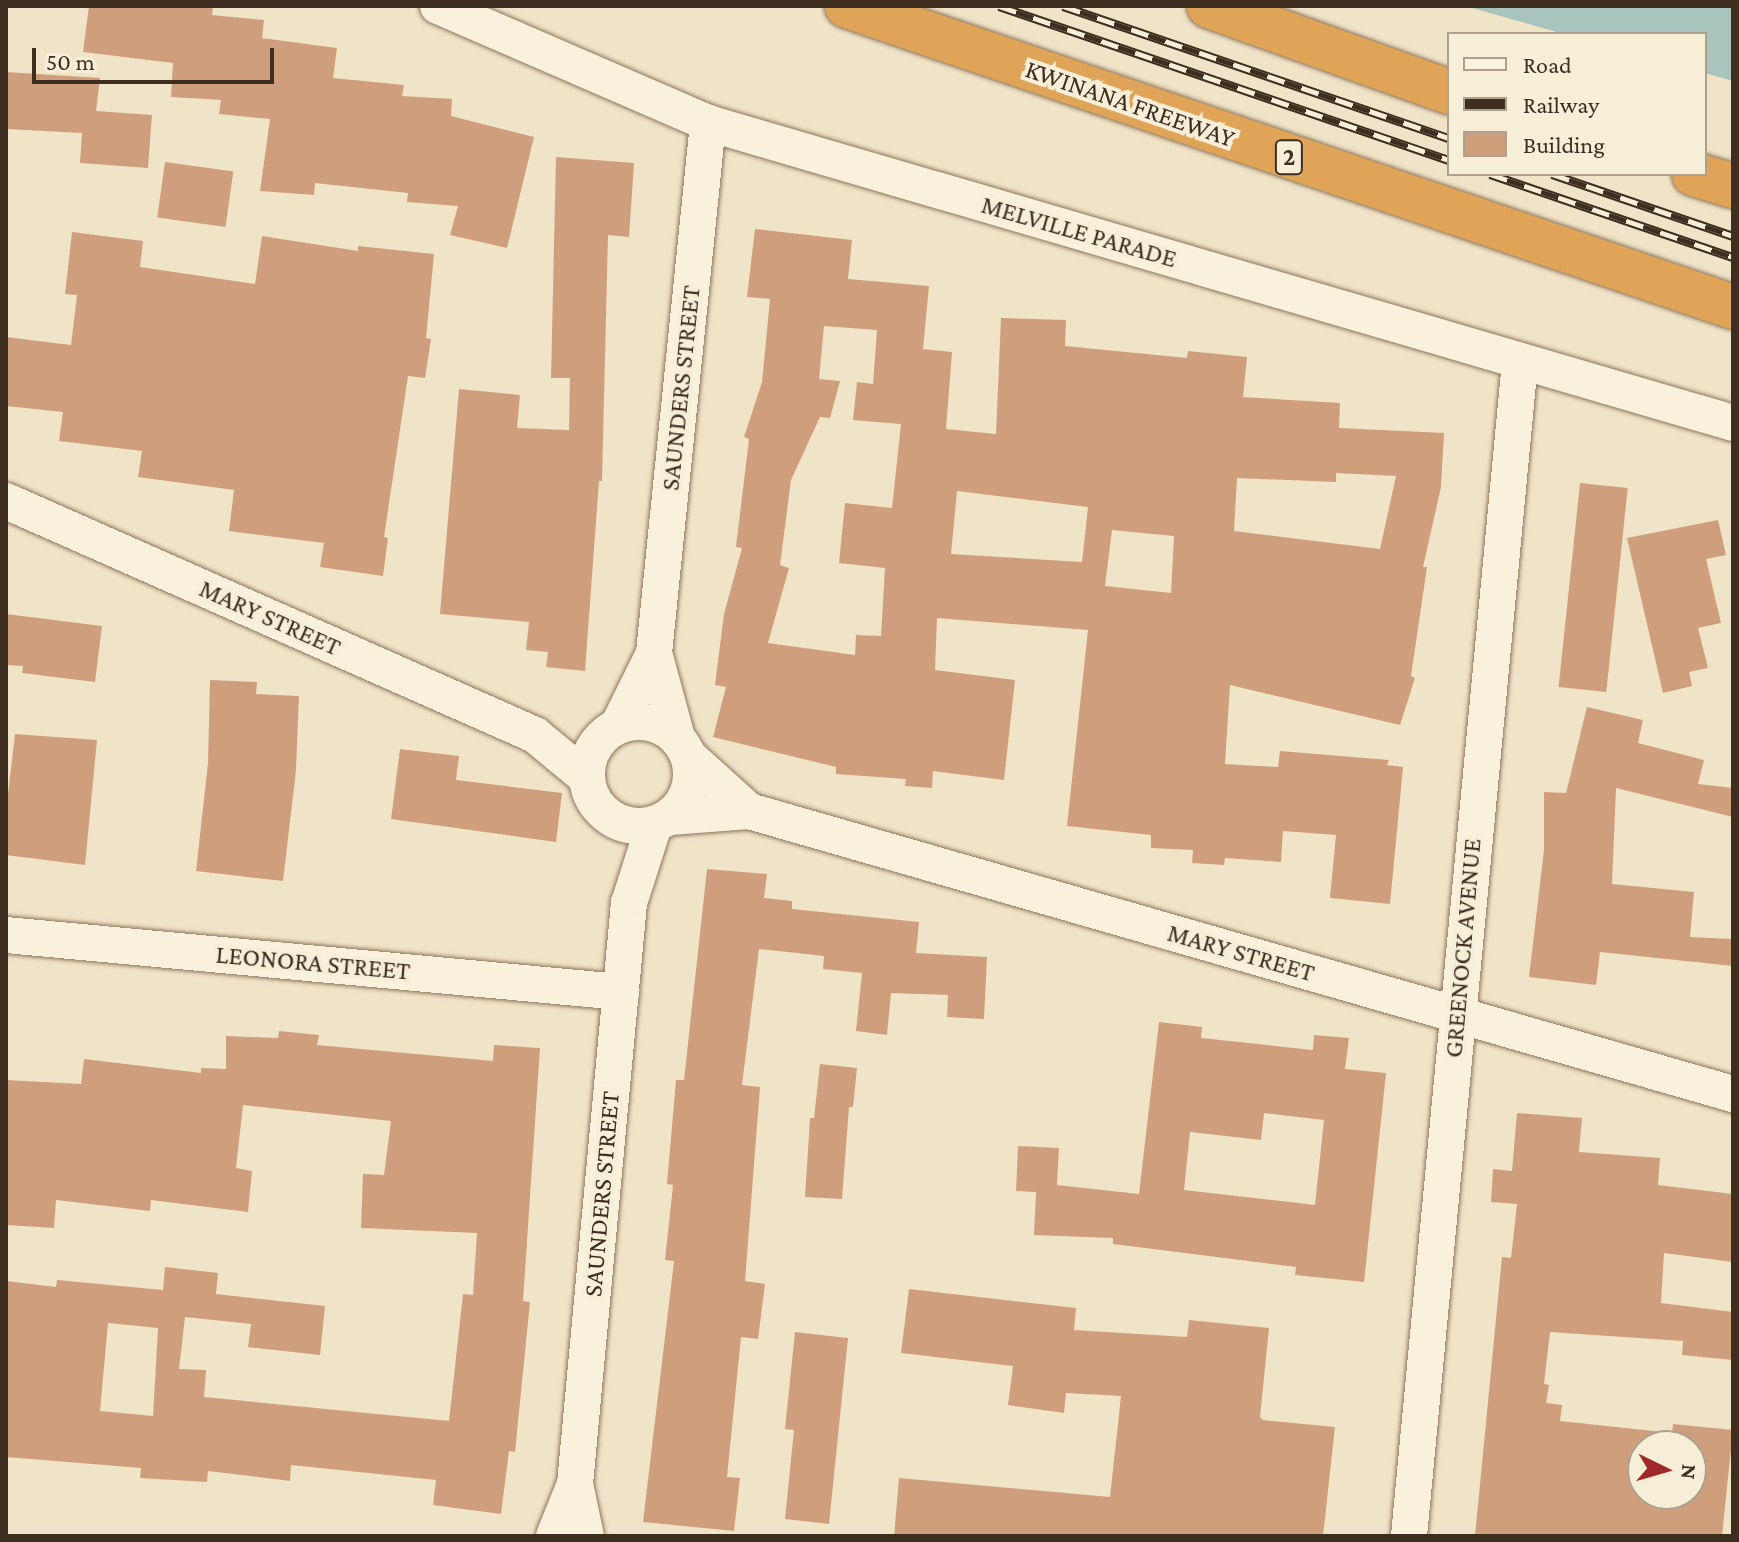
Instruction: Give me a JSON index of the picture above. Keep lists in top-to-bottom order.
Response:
{
  "streets": {
    "highway": ["KWINANA FREEWAY", "2"],
    "street": [
      "MELVILLE PARADE",
      "SAUNDERS STREET",
      "MARY STREET",
      "GREENOCK AVENUE",
      "LEONORA STREET"
    ]
  },
  "crossings": [
    ["MELVILLE PARADE", "SAUNDERS STREET"],
    ["MELVILLE PARADE", "GREENOCK AVENUE"],
    ["SAUNDERS STREET", "MARY STREET"],
    ["SAUNDERS STREET", "LEONORA STREET"],
    ["MARY STREET", "GREENOCK AVENUE"]
  ],
  "legend": ["Road", "Railway", "Building"],
  "scale_bar": "50 m",
  "north": "right"
}
